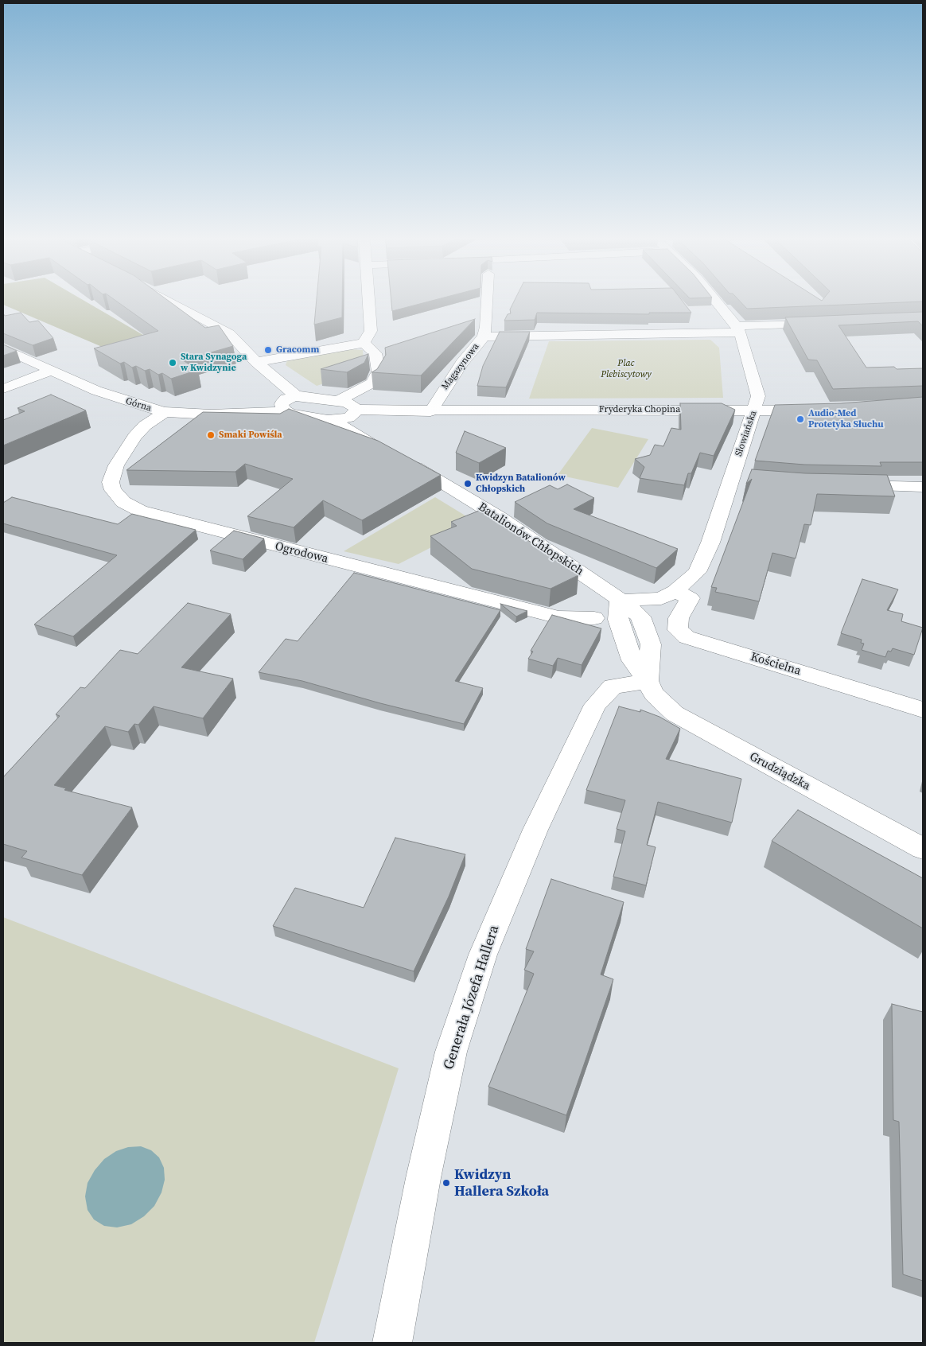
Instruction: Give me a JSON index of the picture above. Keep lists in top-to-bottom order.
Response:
{
  "streets": {
    "street": [
      "Magazynowa",
      "Górna",
      "Fryderyka Chopina",
      "Słowiańska",
      "Batalionów Chłopskich",
      "Ogrodowa",
      "Kościelna",
      "Grudziądzka",
      "Generała Józefa Hallera"
    ]
  },
  "crossings": [
    ["Magazynowa", "Fryderyka Chopina"],
    ["Górna", "Ogrodowa"],
    ["Fryderyka Chopina", "Słowiańska"],
    ["Słowiańska", "Batalionów Chłopskich"],
    ["Słowiańska", "Kościelna"],
    ["Grudziądzka", "Generała Józefa Hallera"]
  ],
  "parks": ["Plac Plebiscytowy"],
  "places": [
    "Gracomm",
    "Stara Synagoga w Kwidzynie",
    "Audio-Med Protetyka Słuchu",
    "Smaki Powiśla",
    "Kwidzyn Batalionów Chłopskich",
    "Kwidzyn Hallera Szkoła"
  ]
}
